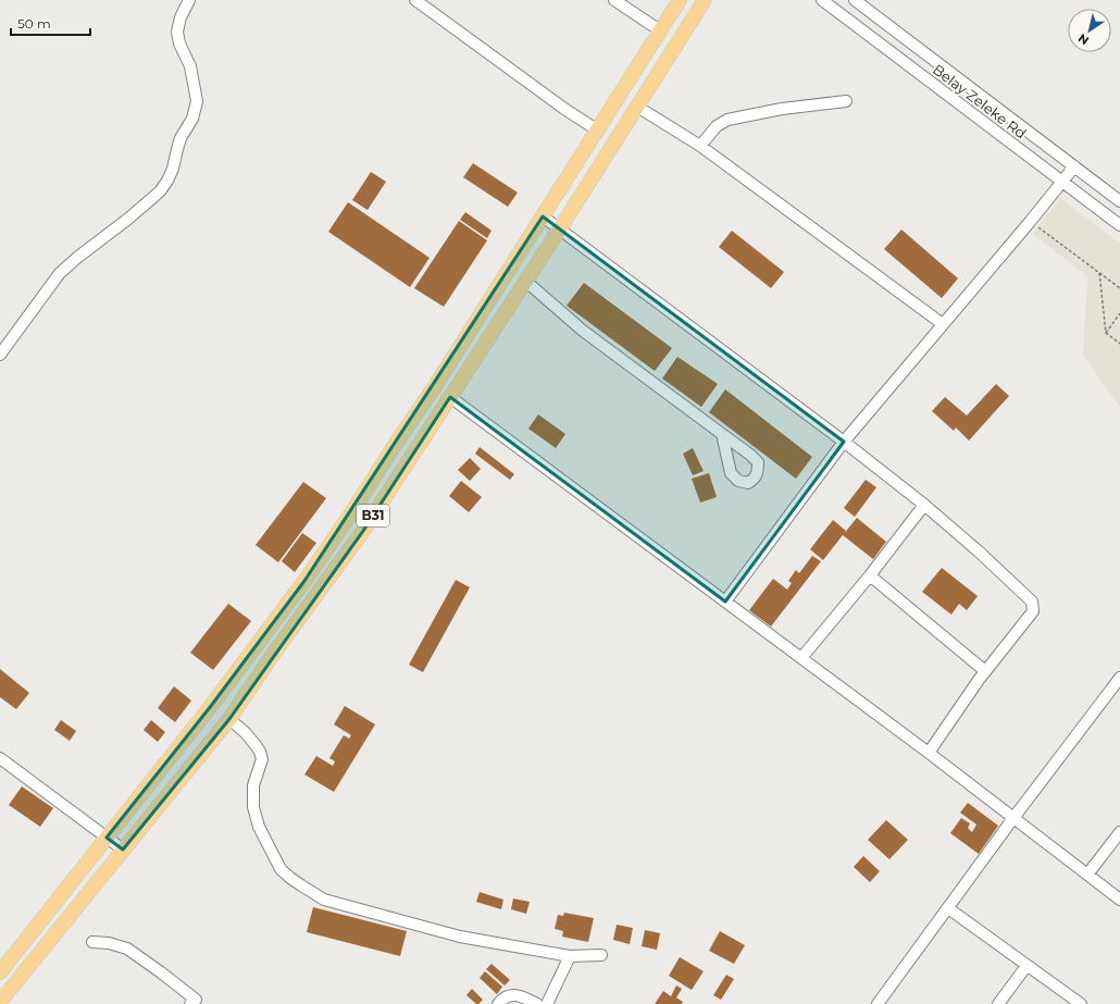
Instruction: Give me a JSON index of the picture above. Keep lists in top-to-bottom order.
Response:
{
  "streets": {
    "main road": ["B31"],
    "street": ["Belay Zeleke Rd"]
  },
  "scale_bar": "50 m",
  "north": "bottom left"
}
